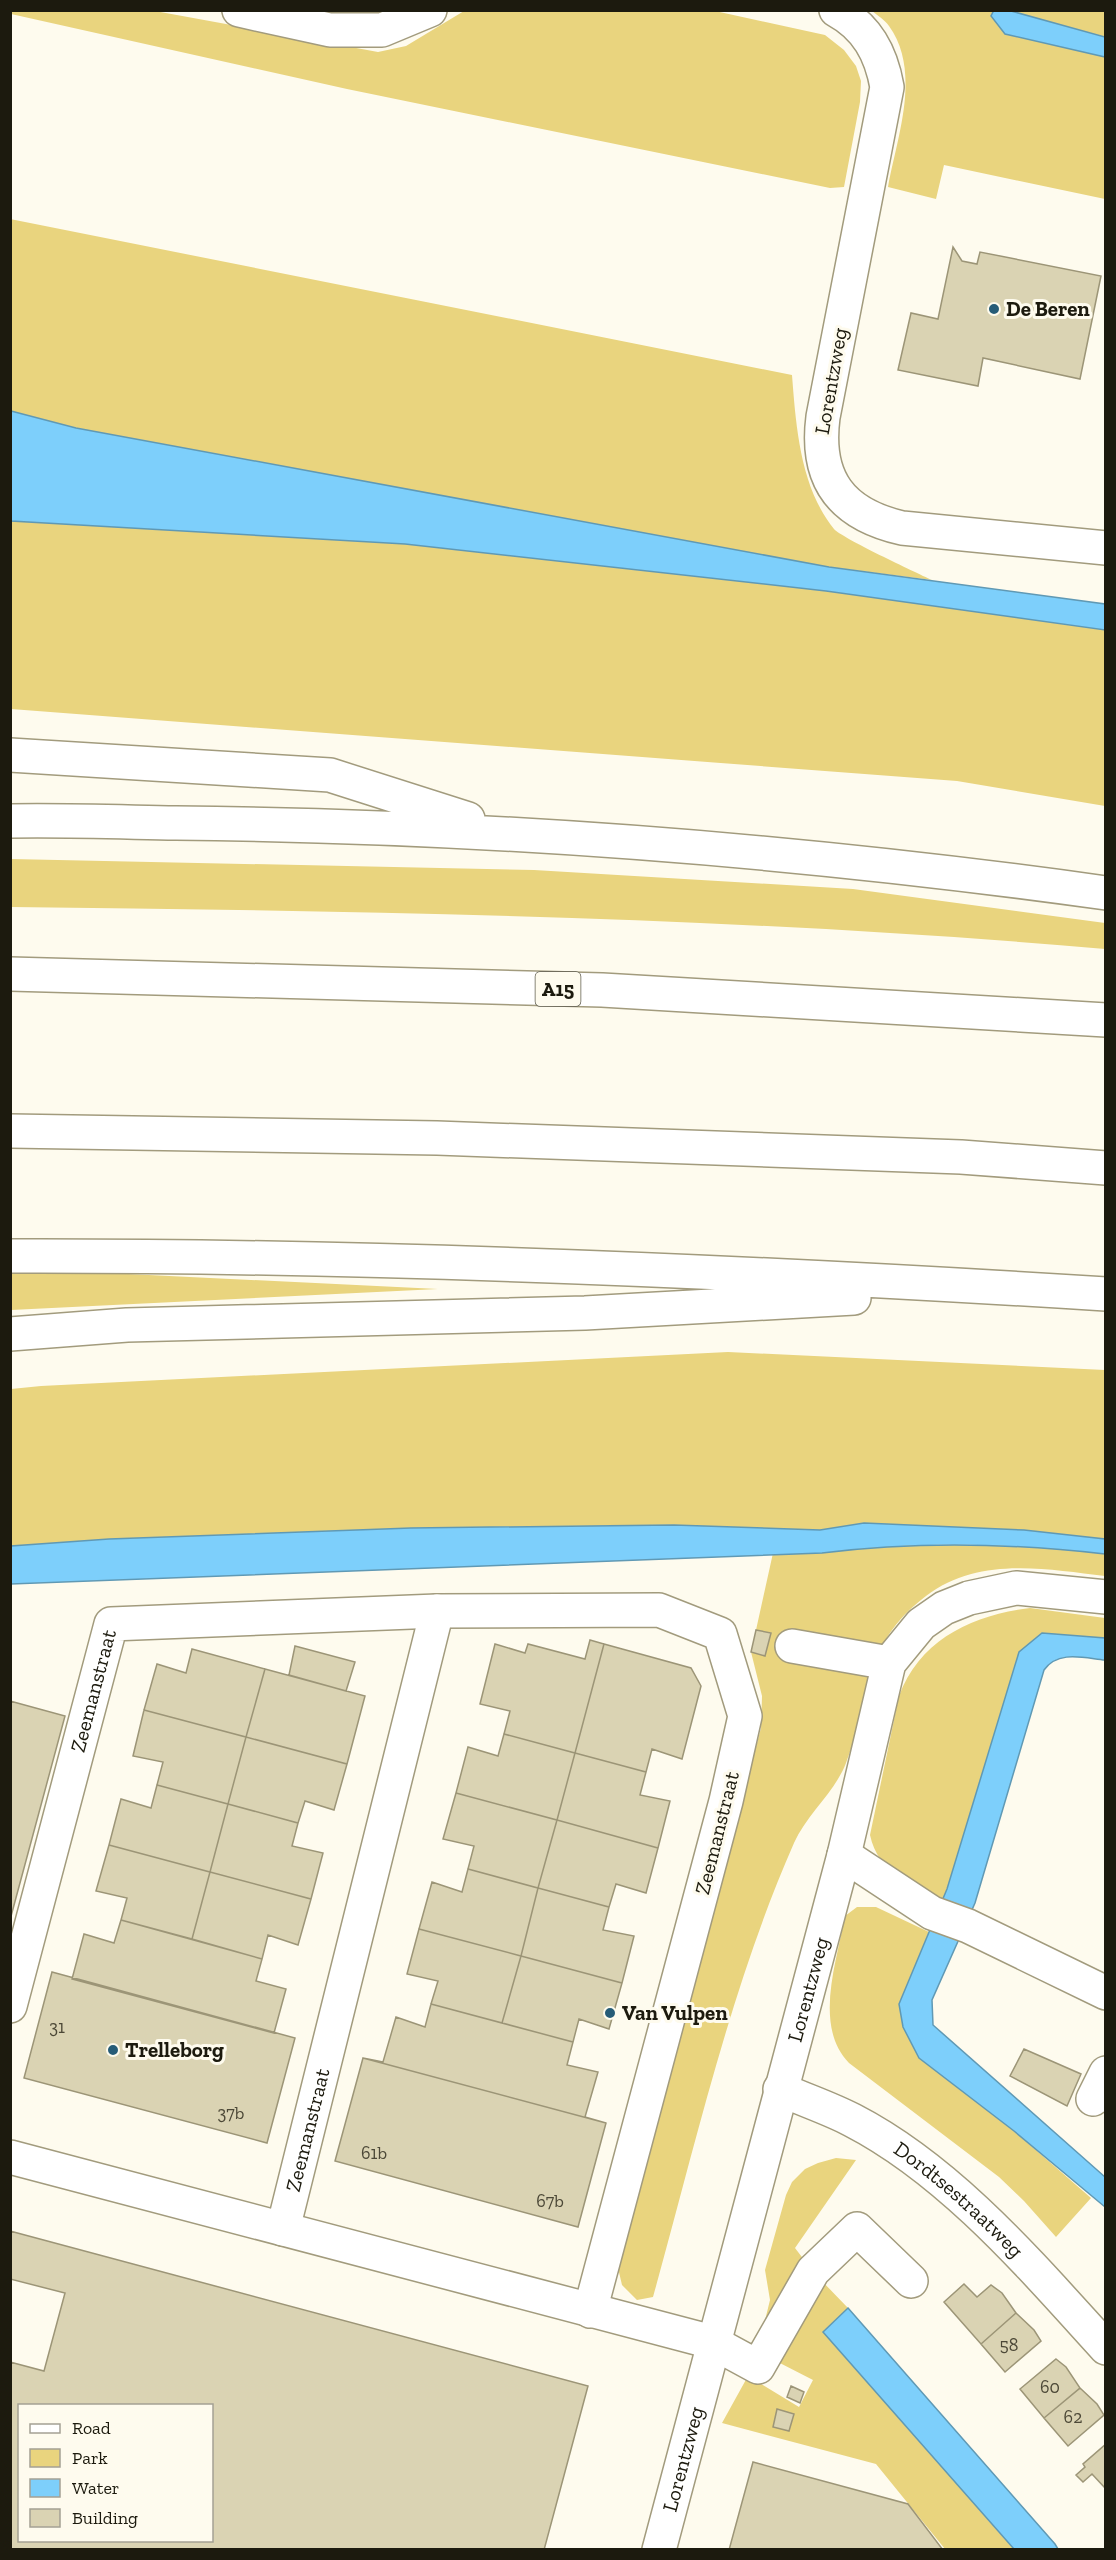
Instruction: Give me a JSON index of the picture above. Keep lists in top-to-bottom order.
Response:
{
  "streets": {
    "main road": [
      "Lorentzweg",
      "A15",
      "Zeemanstraat",
      "Dordtsestraatweg"
    ]
  },
  "crossings": [
    ["Lorentzweg", "Dordtsestraatweg"]
  ],
  "places": ["De Beren", "Van Vulpen", "Trelleborg"],
  "house_numbers": [
    "31",
    "37b",
    "61b",
    "67b",
    "58",
    "60",
    "62"
  ],
  "legend": [
    "Road",
    "Park",
    "Water",
    "Building"
  ]
}
